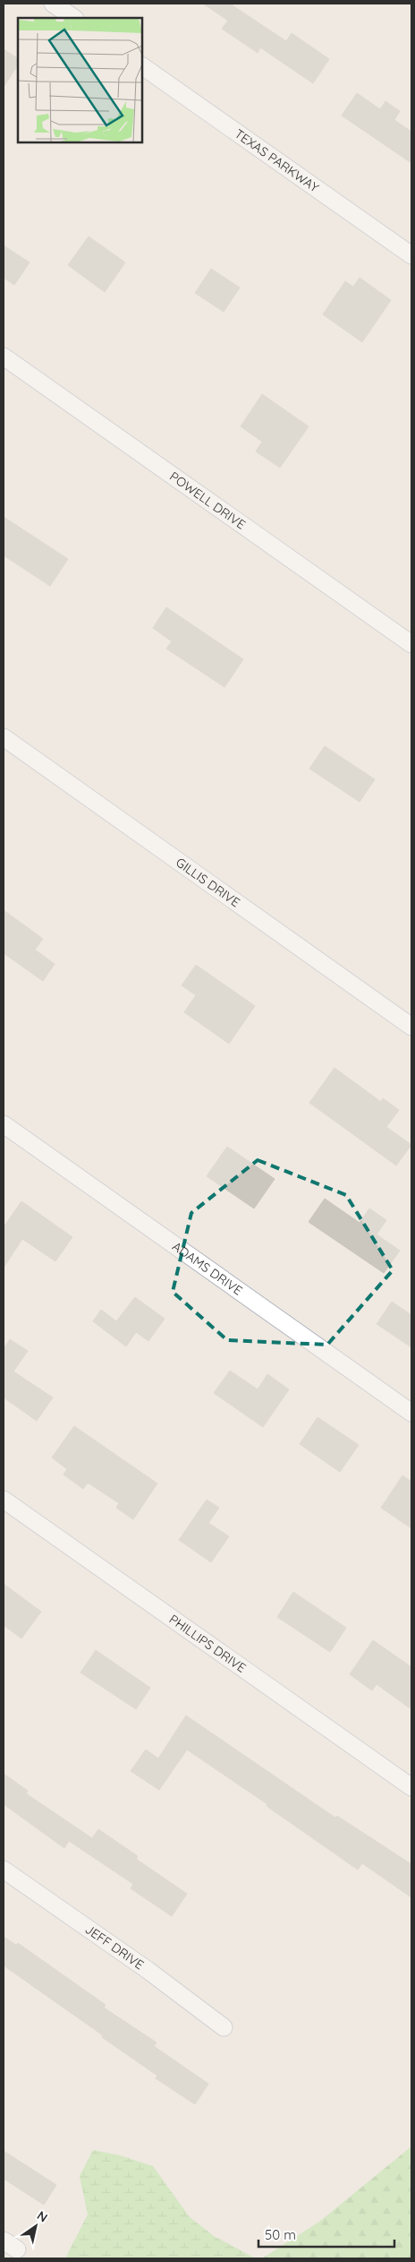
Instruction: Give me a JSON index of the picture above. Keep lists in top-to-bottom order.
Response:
{
  "streets": {
    "street": [
      "TEXAS PARKWAY",
      "POWELL DRIVE",
      "GILLIS DRIVE",
      "ADAMS DRIVE",
      "PHILLIPS DRIVE",
      "JEFF DRIVE"
    ]
  },
  "scale_bar": "50 m",
  "north": "top right"
}
